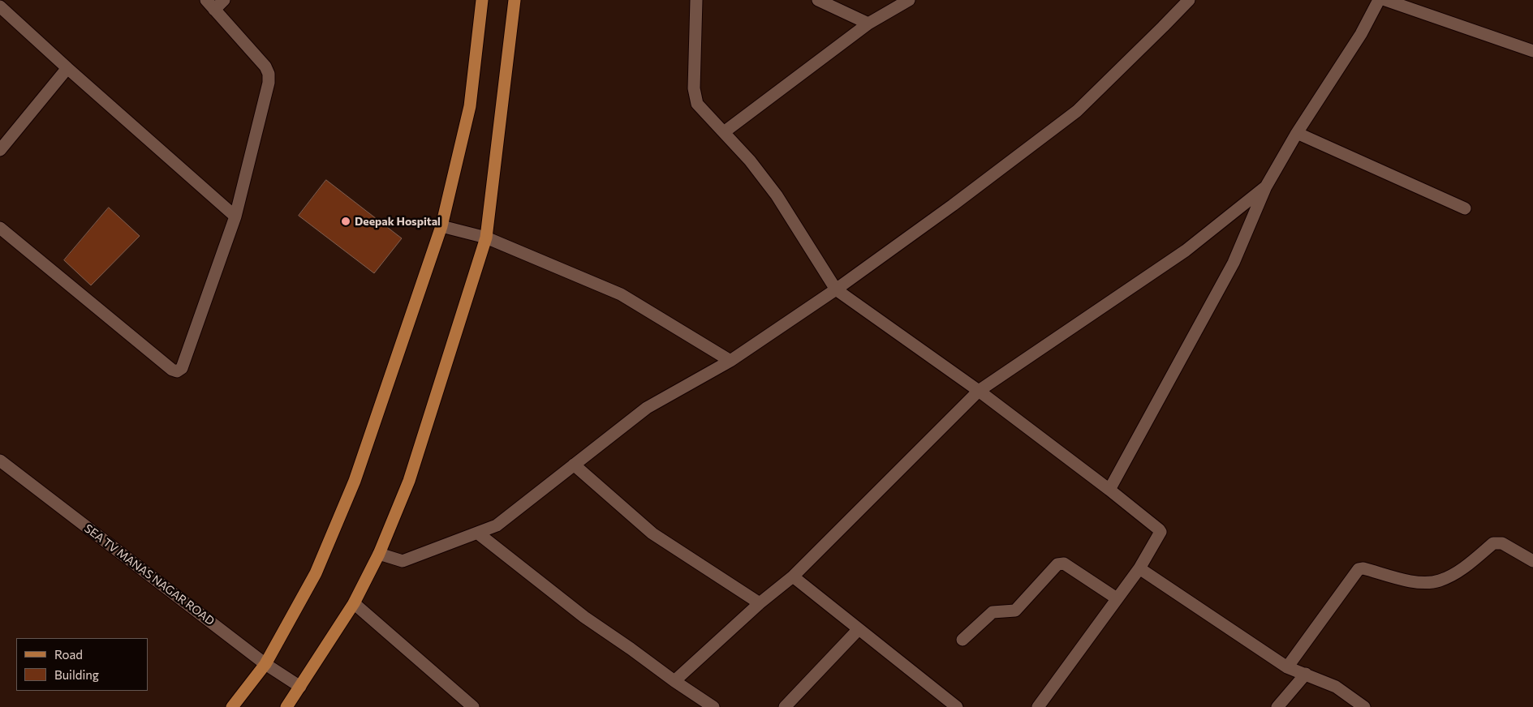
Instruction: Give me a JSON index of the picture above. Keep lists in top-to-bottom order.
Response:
{
  "streets": {
    "street": ["SEA TV MANAS NAGAR ROAD"]
  },
  "places": ["Deepak Hospital"],
  "legend": ["Road", "Building"]
}
